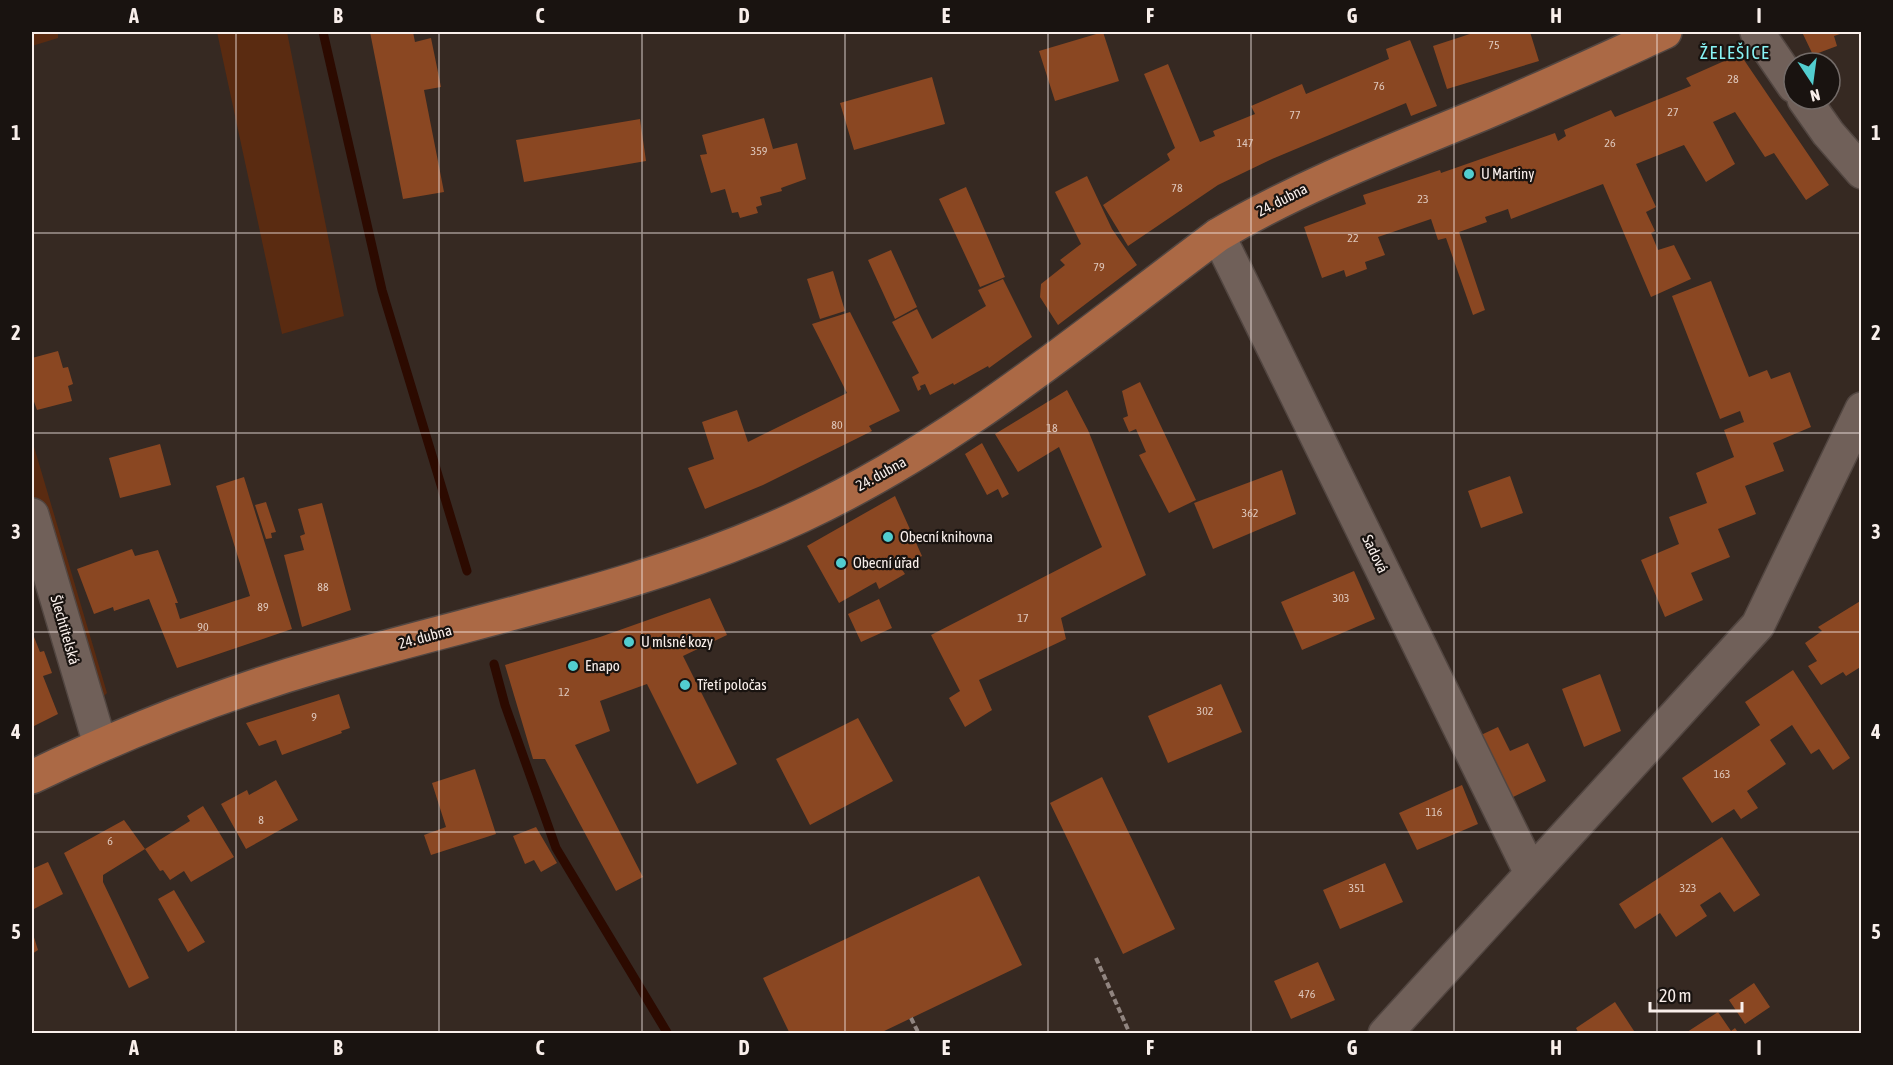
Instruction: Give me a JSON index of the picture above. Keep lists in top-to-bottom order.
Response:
{
  "streets": {
    "main road": ["24. dubna"],
    "street": ["Sadová", "Šlechtitelská"]
  },
  "crossings": [
    ["24. dubna", "Sadová"],
    ["24. dubna", "Šlechtitelská"]
  ],
  "districts": ["ŽELEŠICE"],
  "places": [
    "U Martiny",
    "Obecní knihovna",
    "Obecní úřad",
    "U mlsné kozy",
    "Enapo",
    "Třetí poločas"
  ],
  "house_numbers": [
    "75",
    "28",
    "76",
    "27",
    "77",
    "147",
    "26",
    "359",
    "78",
    "23",
    "22",
    "79",
    "80",
    "18",
    "362",
    "88",
    "303",
    "89",
    "17",
    "90",
    "12",
    "302",
    "9",
    "163",
    "116",
    "8",
    "6",
    "351",
    "323",
    "476"
  ],
  "scale_bar": "20 m",
  "north": "bottom",
  "grid": {
    "columns": [
      "A",
      "B",
      "C",
      "D",
      "E",
      "F",
      "G",
      "H",
      "I"
    ],
    "rows": [
      "1",
      "2",
      "3",
      "4",
      "5"
    ]
  }
}
